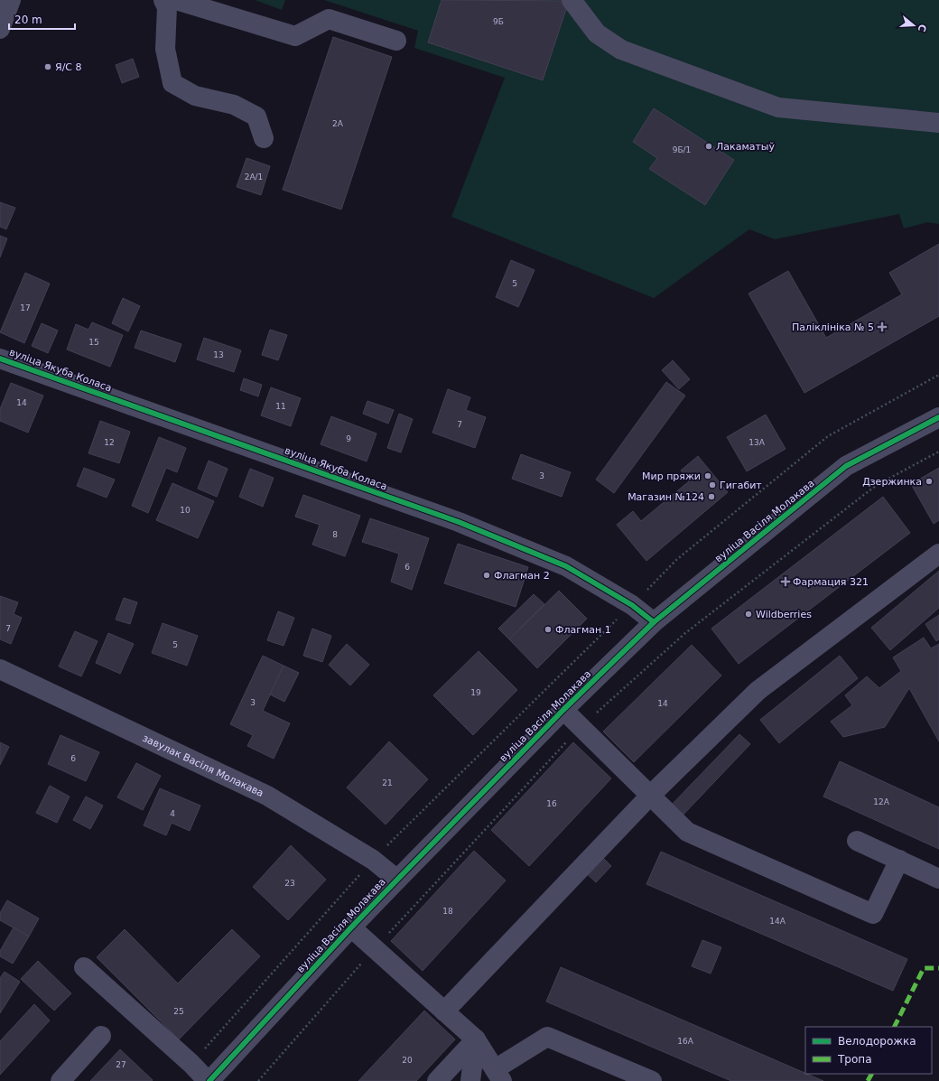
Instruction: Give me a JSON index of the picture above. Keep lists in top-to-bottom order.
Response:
{
  "streets": {
    "street": ["вуліца Якуба Коласа", "вуліца Васіля Молакава", "завулак Васіля Молакава"]
  },
  "crossings": [
    ["вуліца Якуба Коласа", "вуліца Васіля Молакава"],
    ["вуліца Васіля Молакава", "завулак Васіля Молакава"]
  ],
  "places": {
    "other": [
      "Я/С 8",
      "Лакаматыў",
      "Мир пряжи",
      "Дзержинка",
      "Гигабит",
      "Магазин №124",
      "Флагман 2",
      "Wildberries",
      "Флагман 1"
    ],
    "health": ["Паліклініка № 5", "Фармация 321"]
  },
  "house_numbers": [
    "9Б",
    "2А",
    "9Б/1",
    "2А/1",
    "5",
    "17",
    "15",
    "13",
    "14",
    "11",
    "7",
    "9",
    "12",
    "13А",
    "3",
    "10",
    "8",
    "6",
    "7",
    "5",
    "19",
    "3",
    "14",
    "6",
    "21",
    "12А",
    "16",
    "4",
    "23",
    "18",
    "14А",
    "25",
    "16А",
    "20",
    "27"
  ],
  "legend": ["Велодорожка", "Тропа"],
  "scale_bar": "20 m",
  "north": "right"
}
